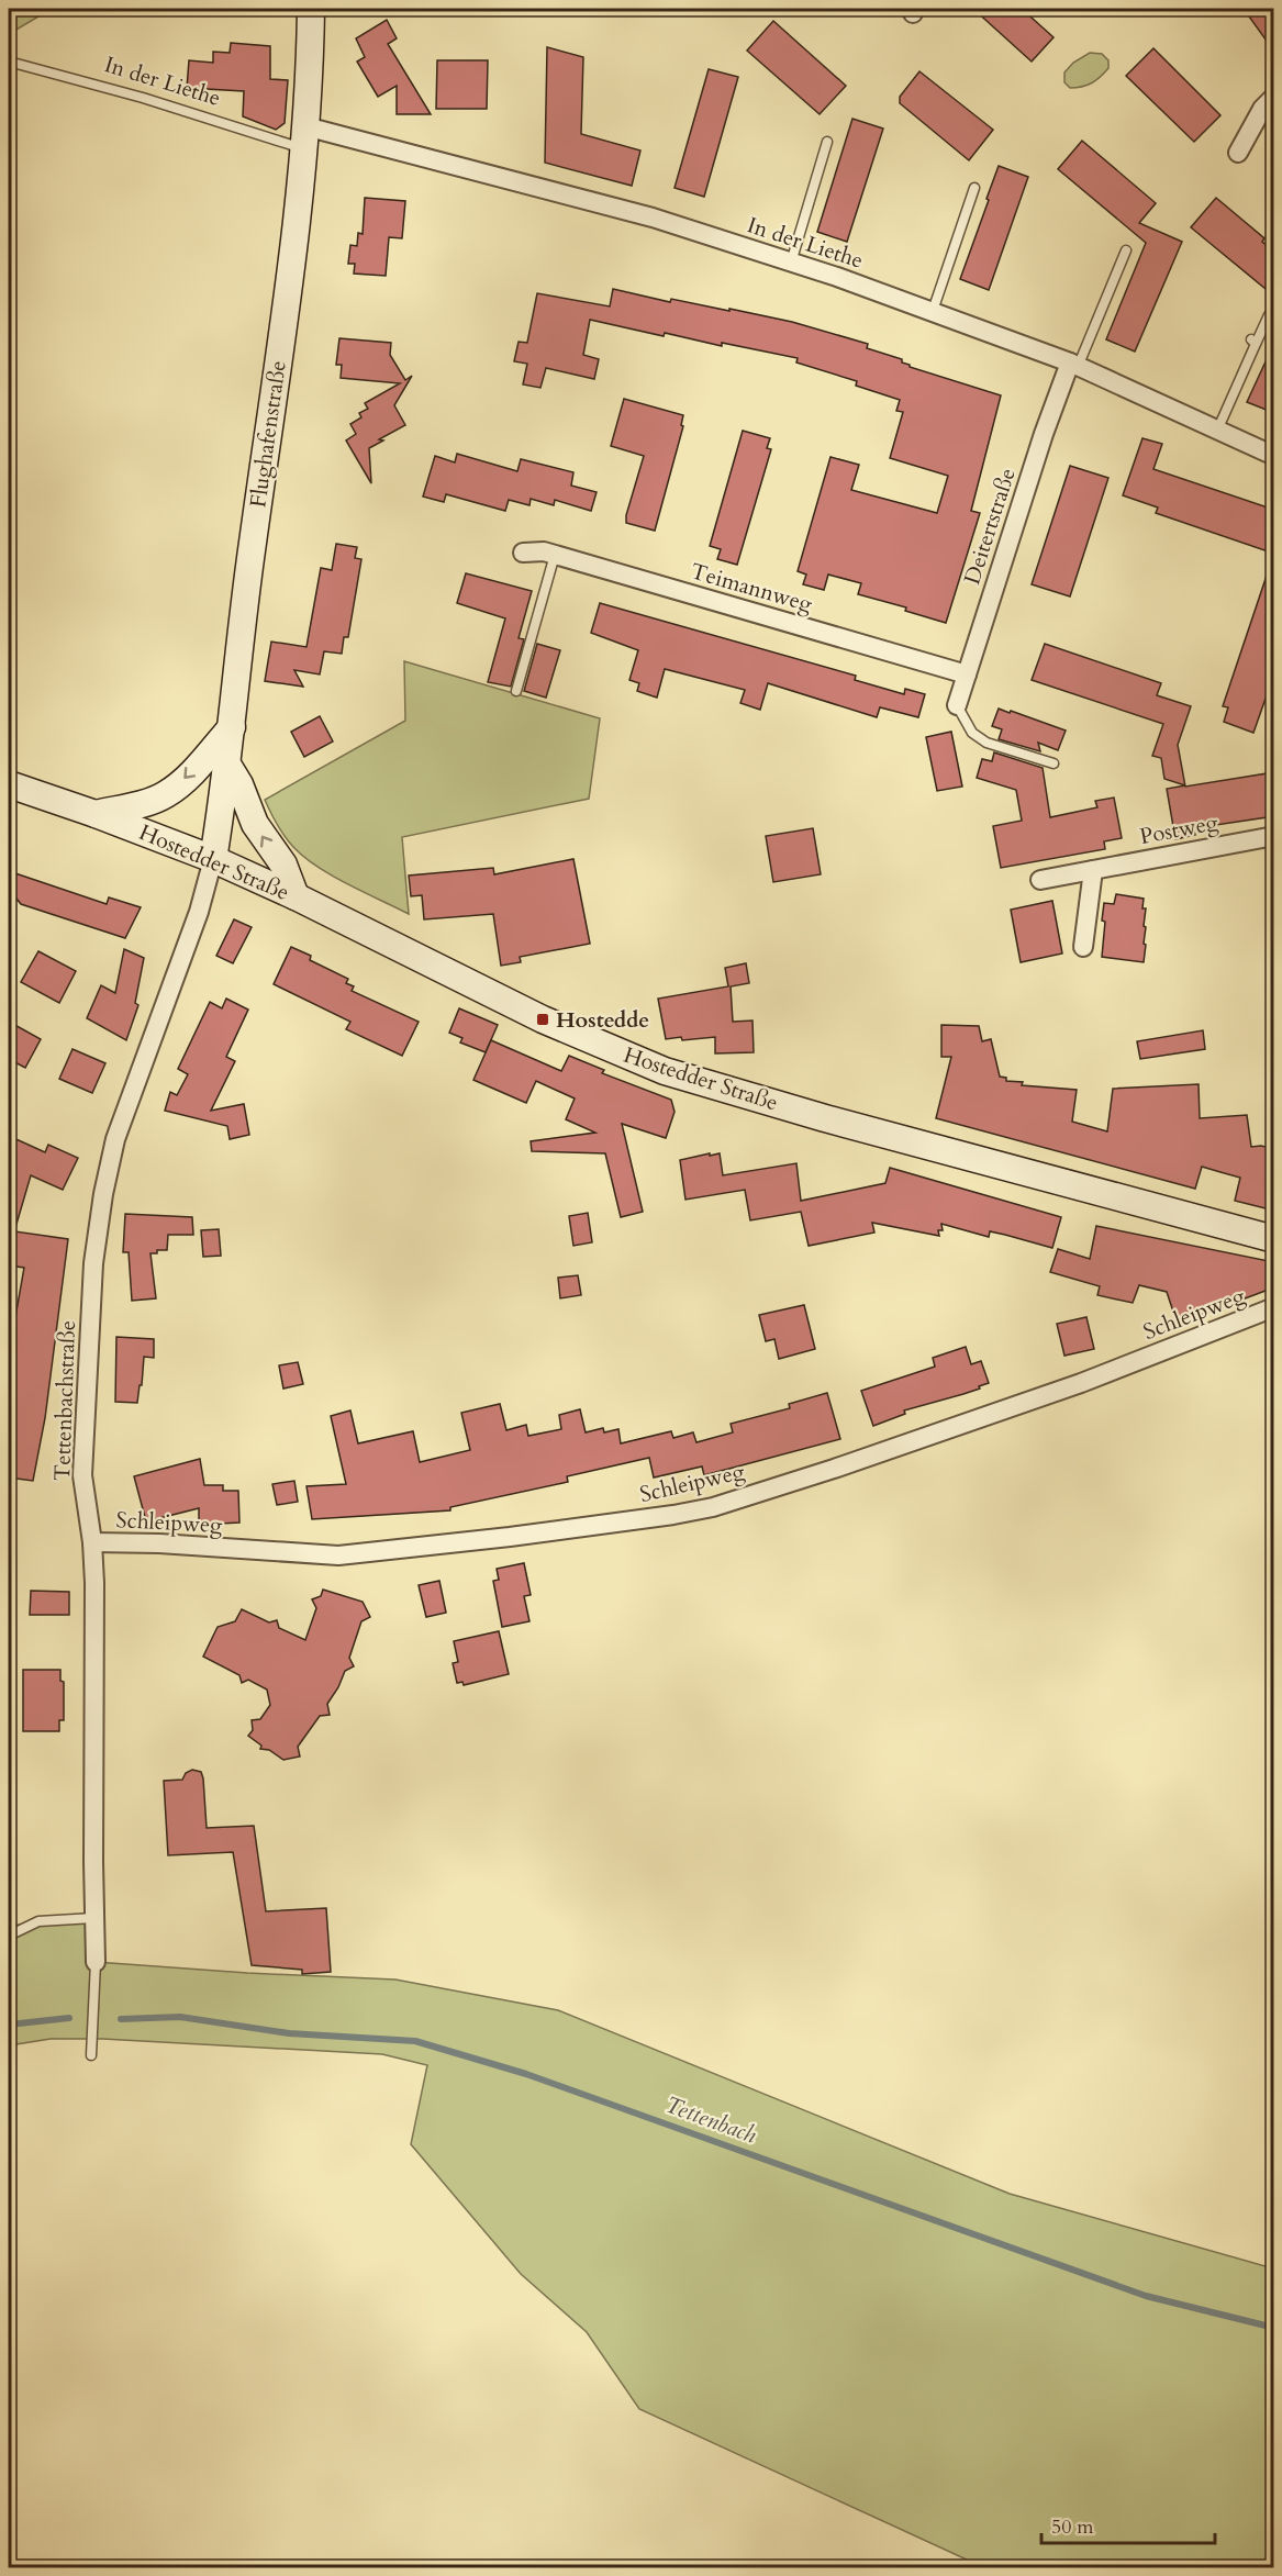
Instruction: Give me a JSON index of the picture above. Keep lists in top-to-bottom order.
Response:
{
  "streets": {
    "main road": ["Flughafenstraße", "Hostedder Straße"],
    "street": [
      "In der Liethe",
      "Deitertstraße",
      "Teimannweg",
      "Postweg",
      "Schleipweg",
      "Tettenbachstraße"
    ]
  },
  "crossings": [
    ["In der Liethe", "Flughafenstraße"],
    ["In der Liethe", "Deitertstraße"],
    ["Flughafenstraße", "Hostedder Straße"],
    ["Flughafenstraße", "Tettenbachstraße"],
    ["Deitertstraße", "Teimannweg"],
    ["Hostedder Straße", "Tettenbachstraße"],
    ["Schleipweg", "Tettenbachstraße"]
  ],
  "water": ["Tettenbach"],
  "places": {
    "transit": ["Hostedde"]
  },
  "scale_bar": "50 m"
}
